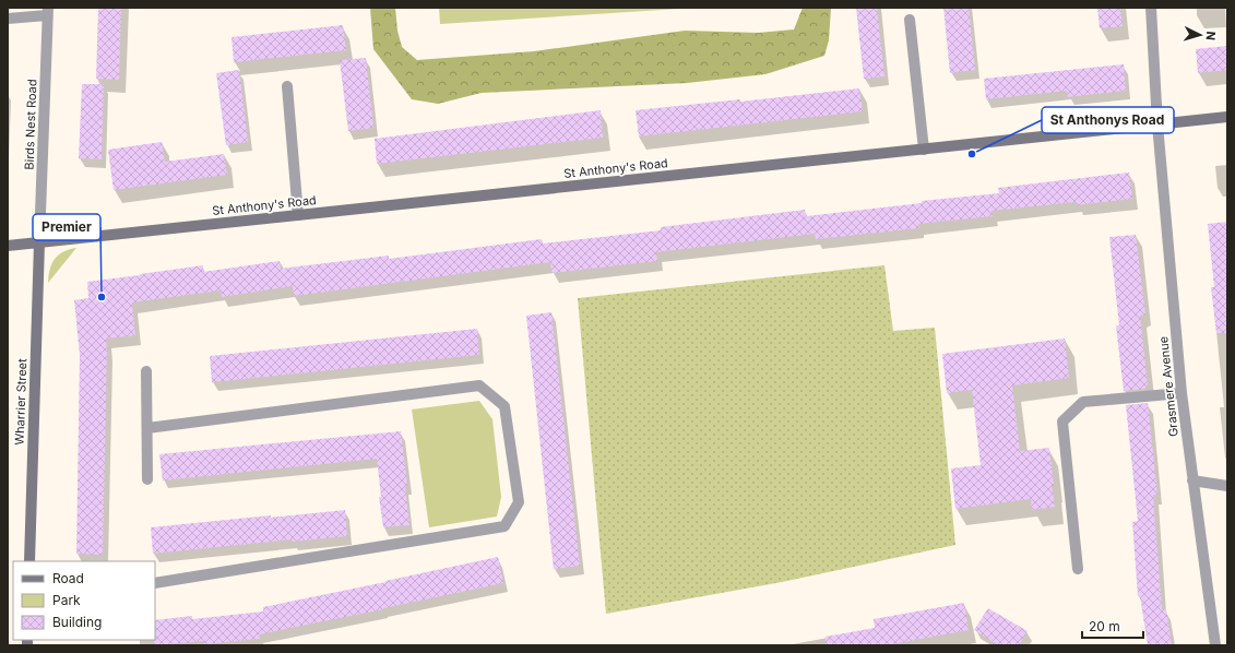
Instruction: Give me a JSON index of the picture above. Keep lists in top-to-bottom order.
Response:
{
  "streets": {
    "street": [
      "Birds Nest Road",
      "St Anthony's Road",
      "Grasmere Avenue",
      "Wharrier Street"
    ]
  },
  "crossings": [
    ["Birds Nest Road", "St Anthony's Road"],
    ["Birds Nest Road", "Wharrier Street"],
    ["St Anthony's Road", "Grasmere Avenue"],
    ["St Anthony's Road", "Wharrier Street"]
  ],
  "places": ["St Anthonys Road", "Premier"],
  "legend": ["Road", "Park", "Building"],
  "scale_bar": "20 m",
  "north": "right"
}
